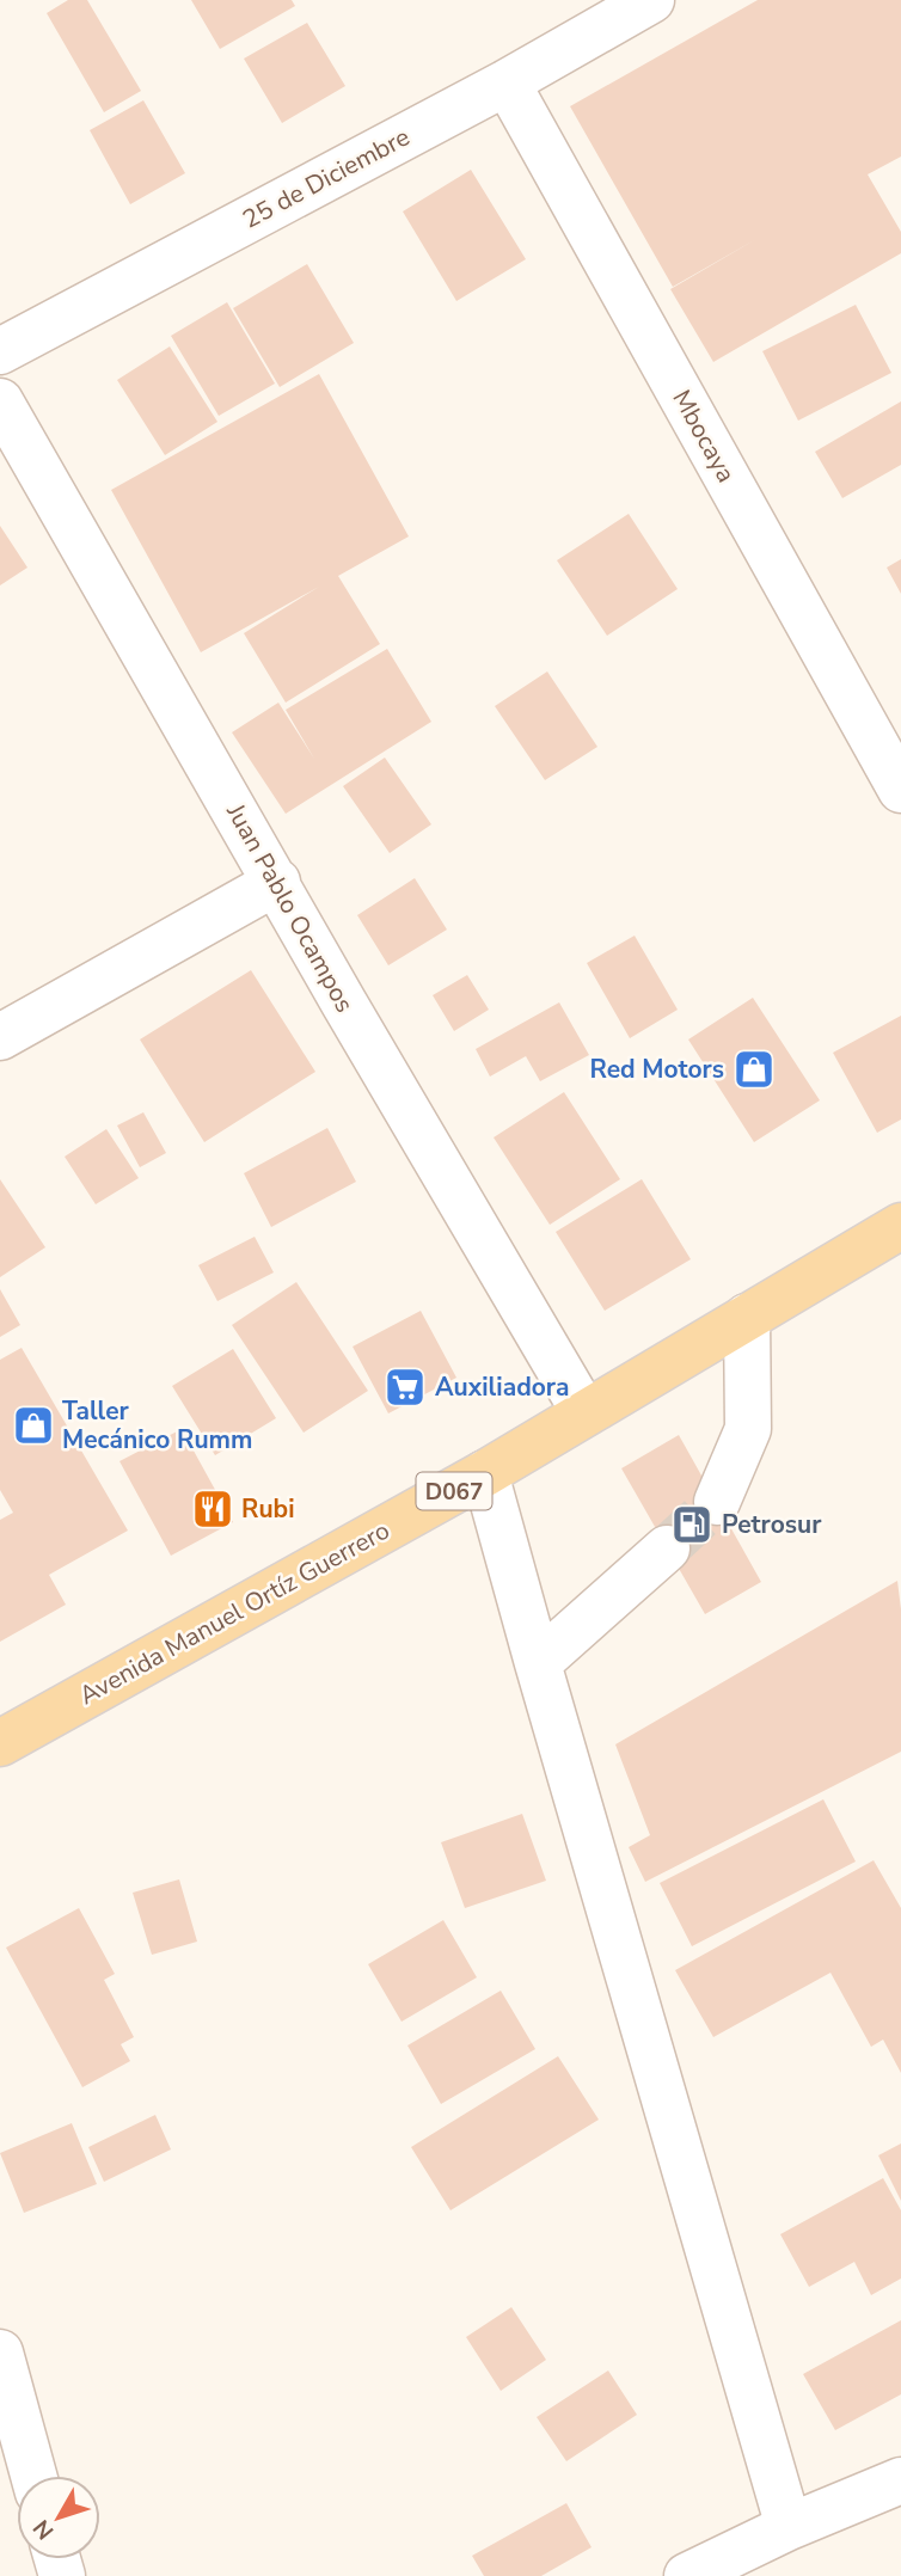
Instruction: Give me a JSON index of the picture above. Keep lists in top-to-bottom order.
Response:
{
  "streets": {
    "main road": ["D067", "Avenida Manuel Ortíz Guerrero"],
    "street": ["25 de Diciembre", "Mbocaya", "Juan Pablo Ocampos"]
  },
  "crossings": [
    ["25 de Diciembre", "Mbocaya"],
    ["Juan Pablo Ocampos", "Avenida Manuel Ortíz Guerrero"]
  ],
  "places": {
    "shop": ["Red Motors", "Taller Mecánico Rumm"],
    "supermarket": ["Auxiliadora"],
    "restaurant": ["Rubi"],
    "fuel station": ["Petrosur"]
  },
  "north": "bottom left"
}
